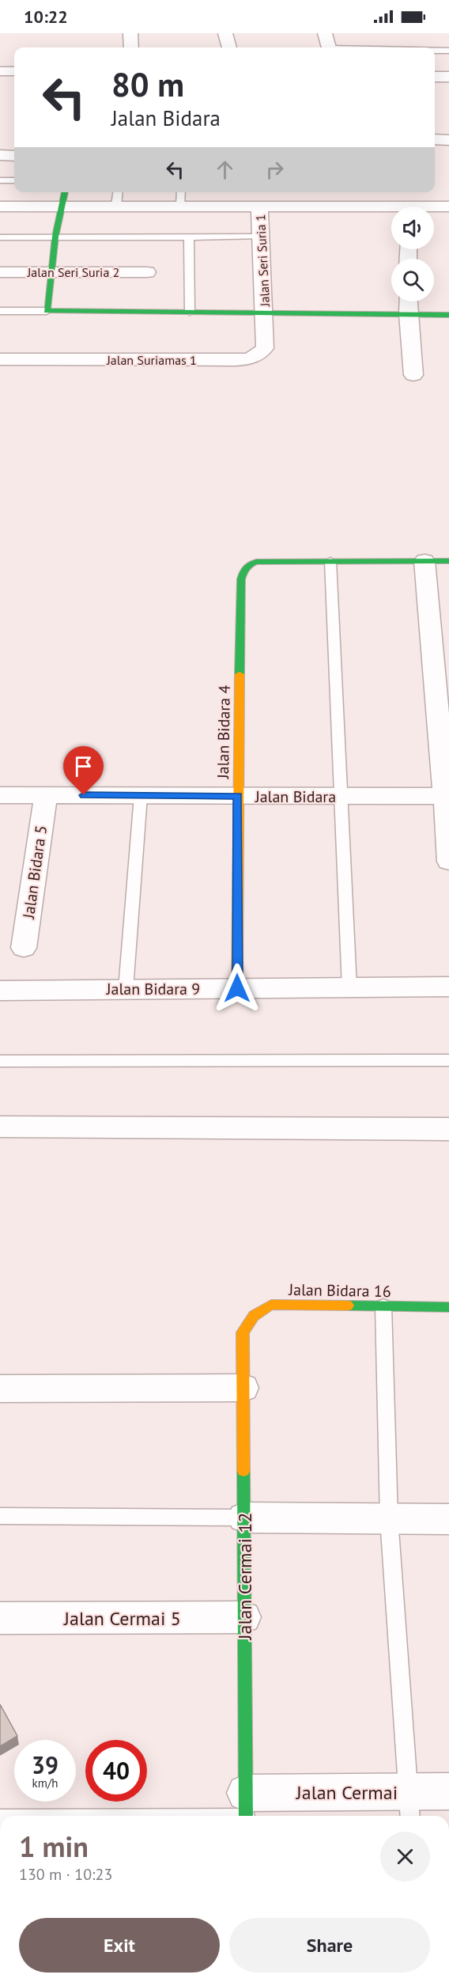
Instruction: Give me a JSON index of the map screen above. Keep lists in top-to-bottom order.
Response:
{
  "streets": {
    "street": [
      "Jalan Seri Suria 1",
      "Jalan Seri Suria 2",
      "Jalan Suriamas 1",
      "Jalan Bidara 4",
      "Jalan Bidara",
      "Jalan Bidara 5",
      "Jalan Bidara 9",
      "Jalan Bidara 16",
      "Jalan Cermai 12",
      "Jalan Cermai 5",
      "Jalan Cermai"
    ]
  },
  "crossings": [
    ["Jalan Seri Suria 1", "Jalan Suriamas 1"],
    ["Jalan Bidara 4", "Jalan Bidara"],
    ["Jalan Bidara 4", "Jalan Bidara 9"],
    ["Jalan Bidara", "Jalan Bidara 5"],
    ["Jalan Bidara 16", "Jalan Cermai 12"],
    ["Jalan Cermai 12", "Jalan Cermai 5"],
    ["Jalan Cermai 12", "Jalan Cermai"]
  ],
  "page": {
    "status": "10:22",
    "turn": ["80 m", "Jalan Bidara"],
    "speed": "39 km/h",
    "limit": "40",
    "heading": ["1 min", "130 m · 10:23"],
    "buttons": ["Exit", "Share"]
  }
}
